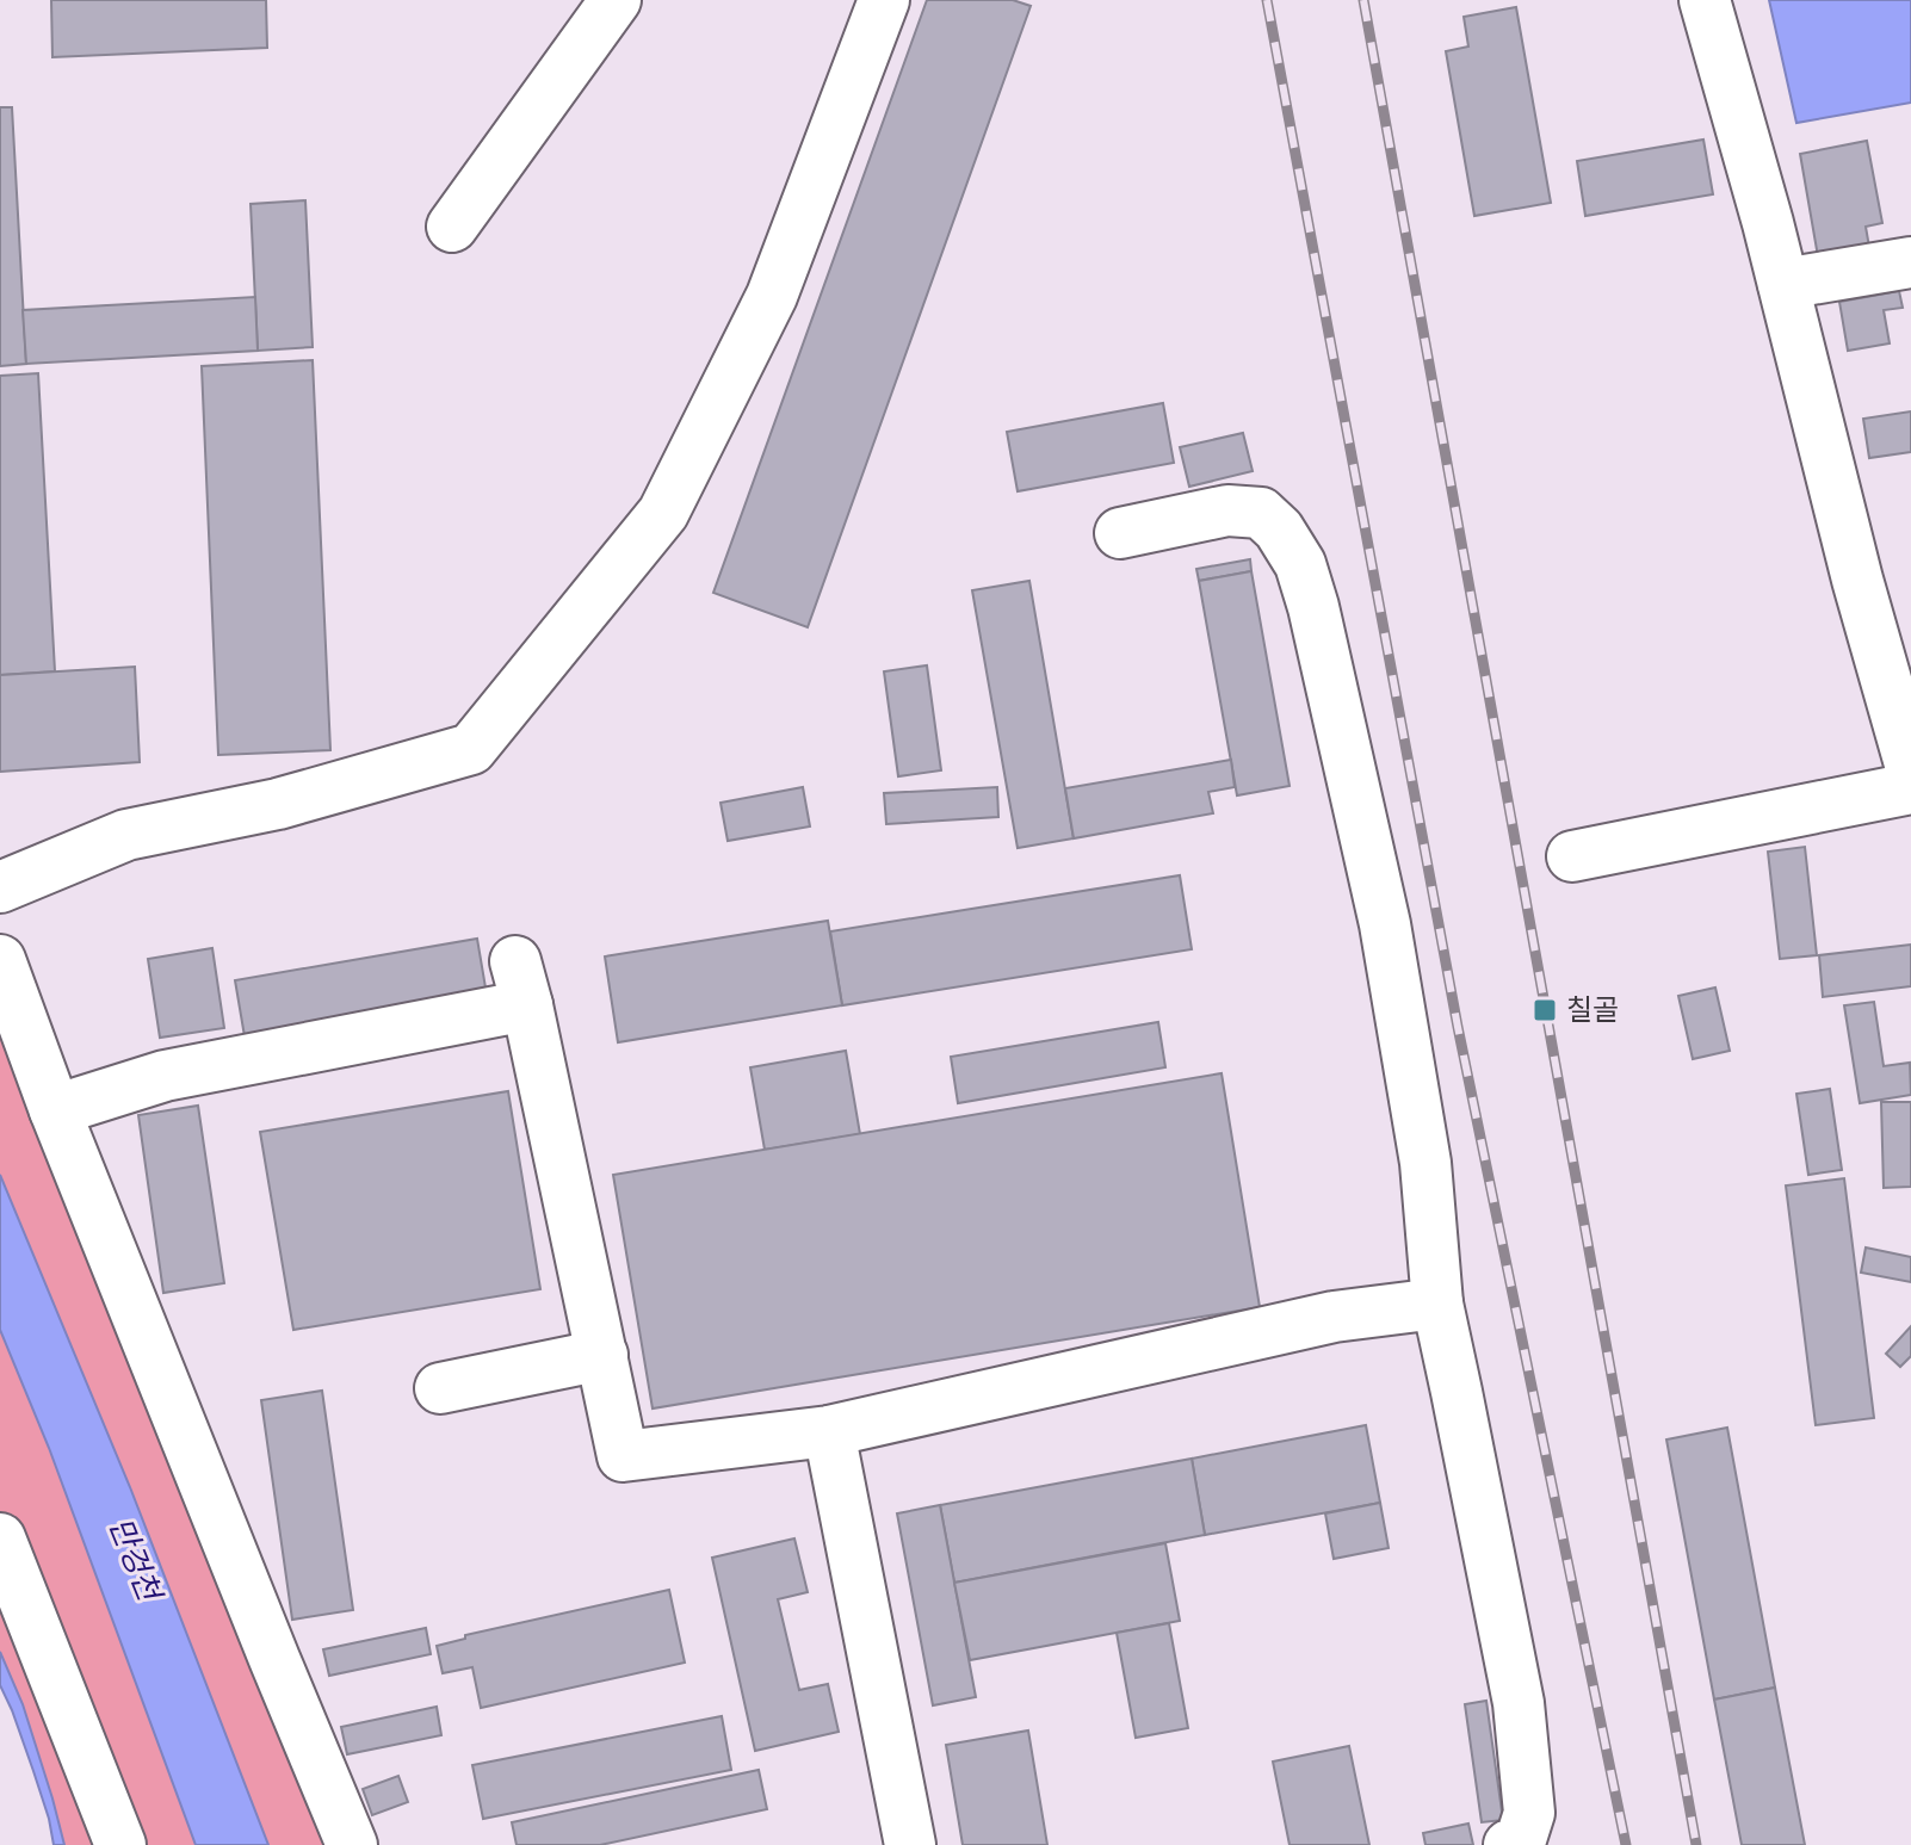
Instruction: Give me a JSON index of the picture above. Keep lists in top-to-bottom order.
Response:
{
  "water": ["만겅천"],
  "places": {
    "transit": ["칠골"]
  }
}
